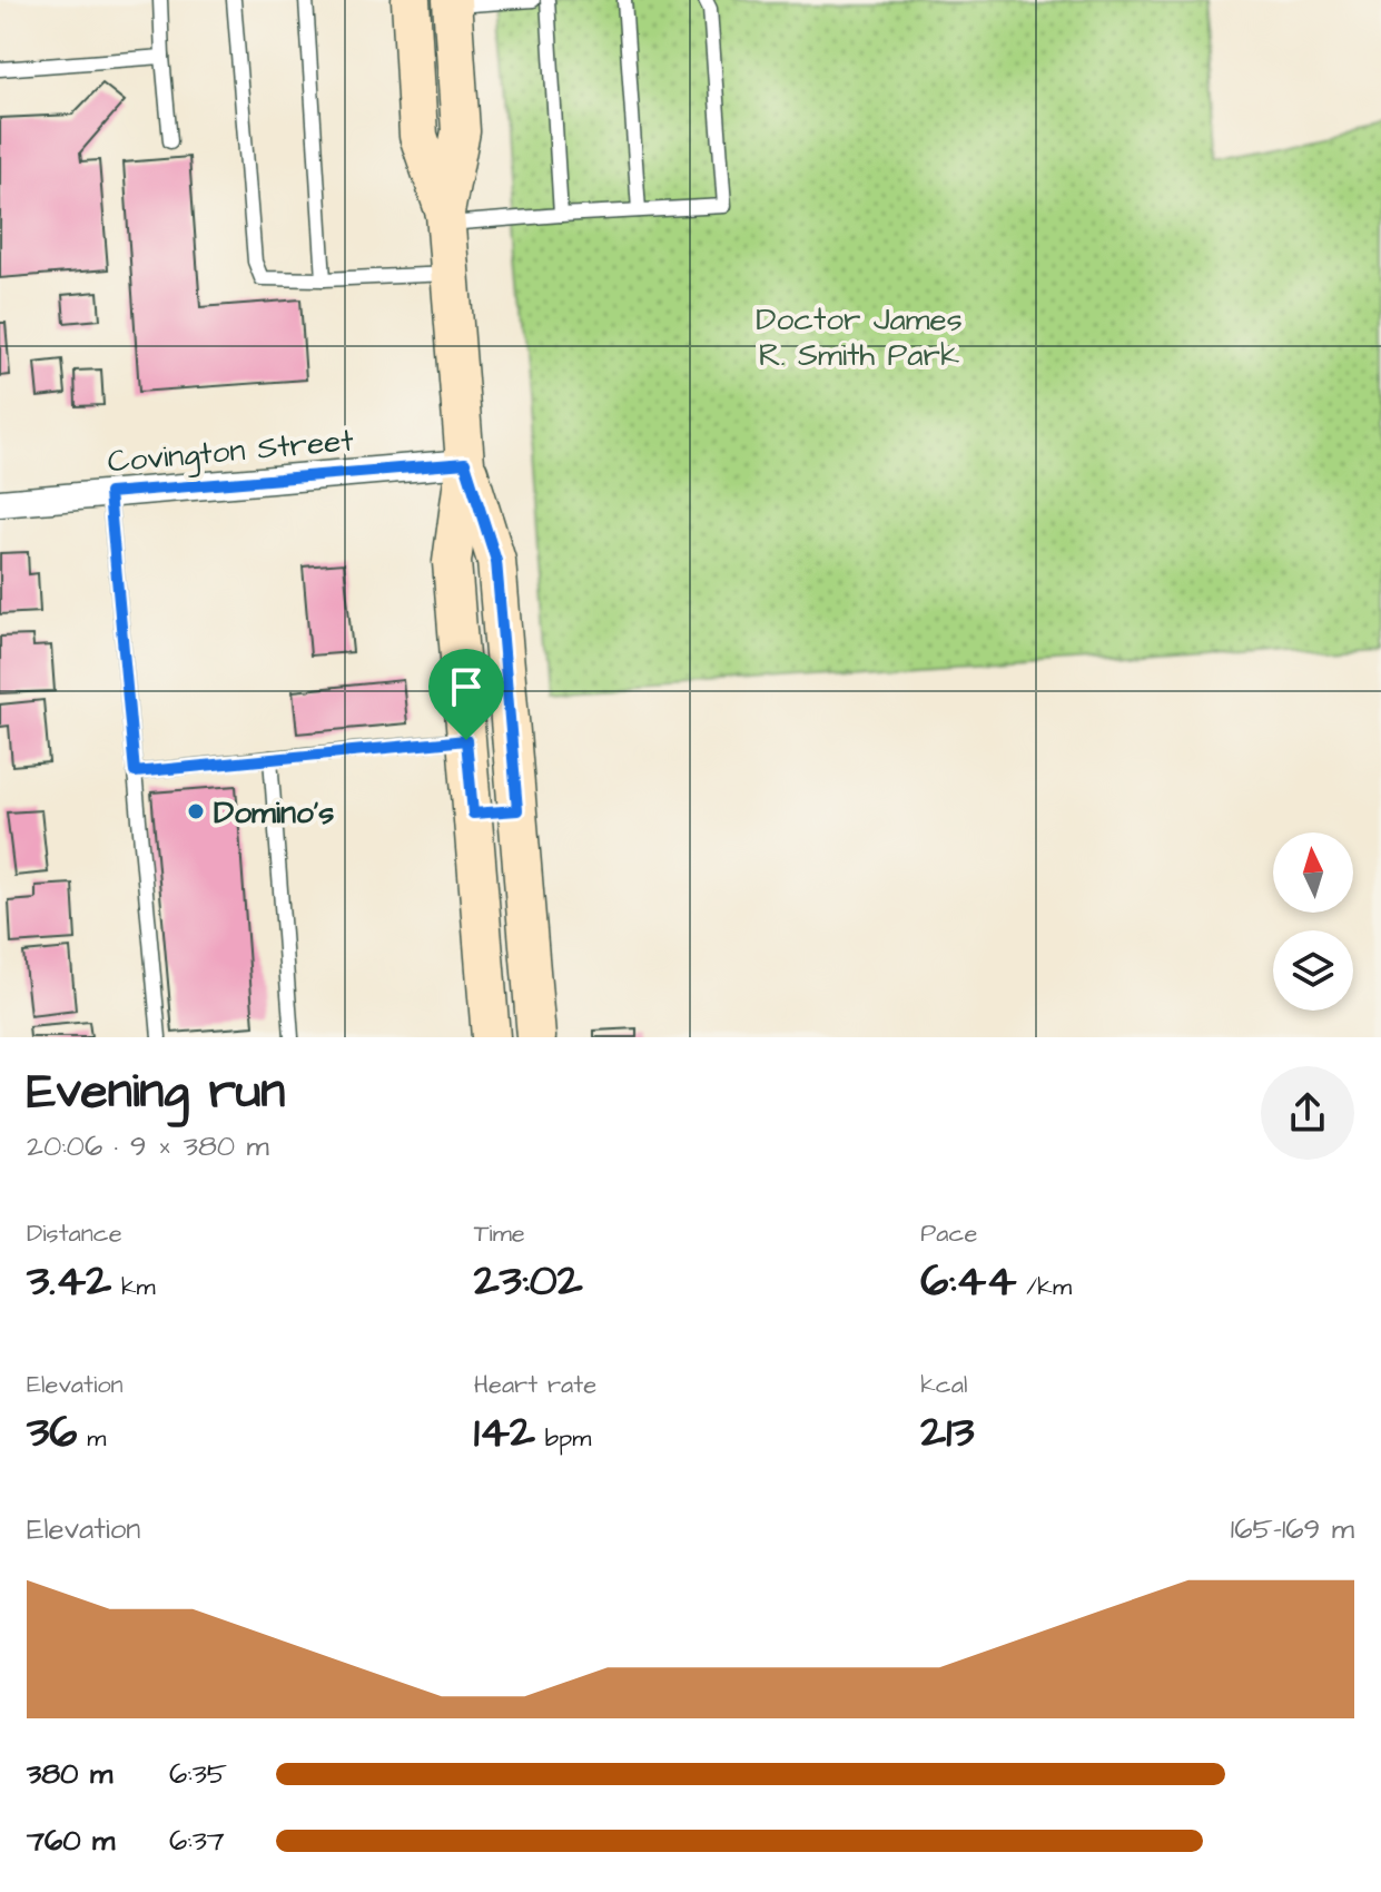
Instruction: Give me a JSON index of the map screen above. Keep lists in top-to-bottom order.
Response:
{
  "streets": {
    "street": ["Covington Street"]
  },
  "parks": ["Doctor James R. Smith Park"],
  "places": ["Domino's"],
  "north": "top",
  "page": {
    "heading": ["Evening run", "20:06 · 9 × 380 m"],
    "stats": [
      ["Distance", "3.42 km"],
      ["Time", "23:02"],
      ["Pace", "6:44 /km"],
      ["Elevation", "36 m"],
      ["Heart rate", "142 bpm"],
      ["kcal", "213"]
    ],
    "chart": ["Elevation", "165–169 m"],
    "list": [
      {
        "name": "380 m",
        "note": "6:35"
      },
      {
        "name": "760 m",
        "note": "6:37"
      }
    ]
  }
}
